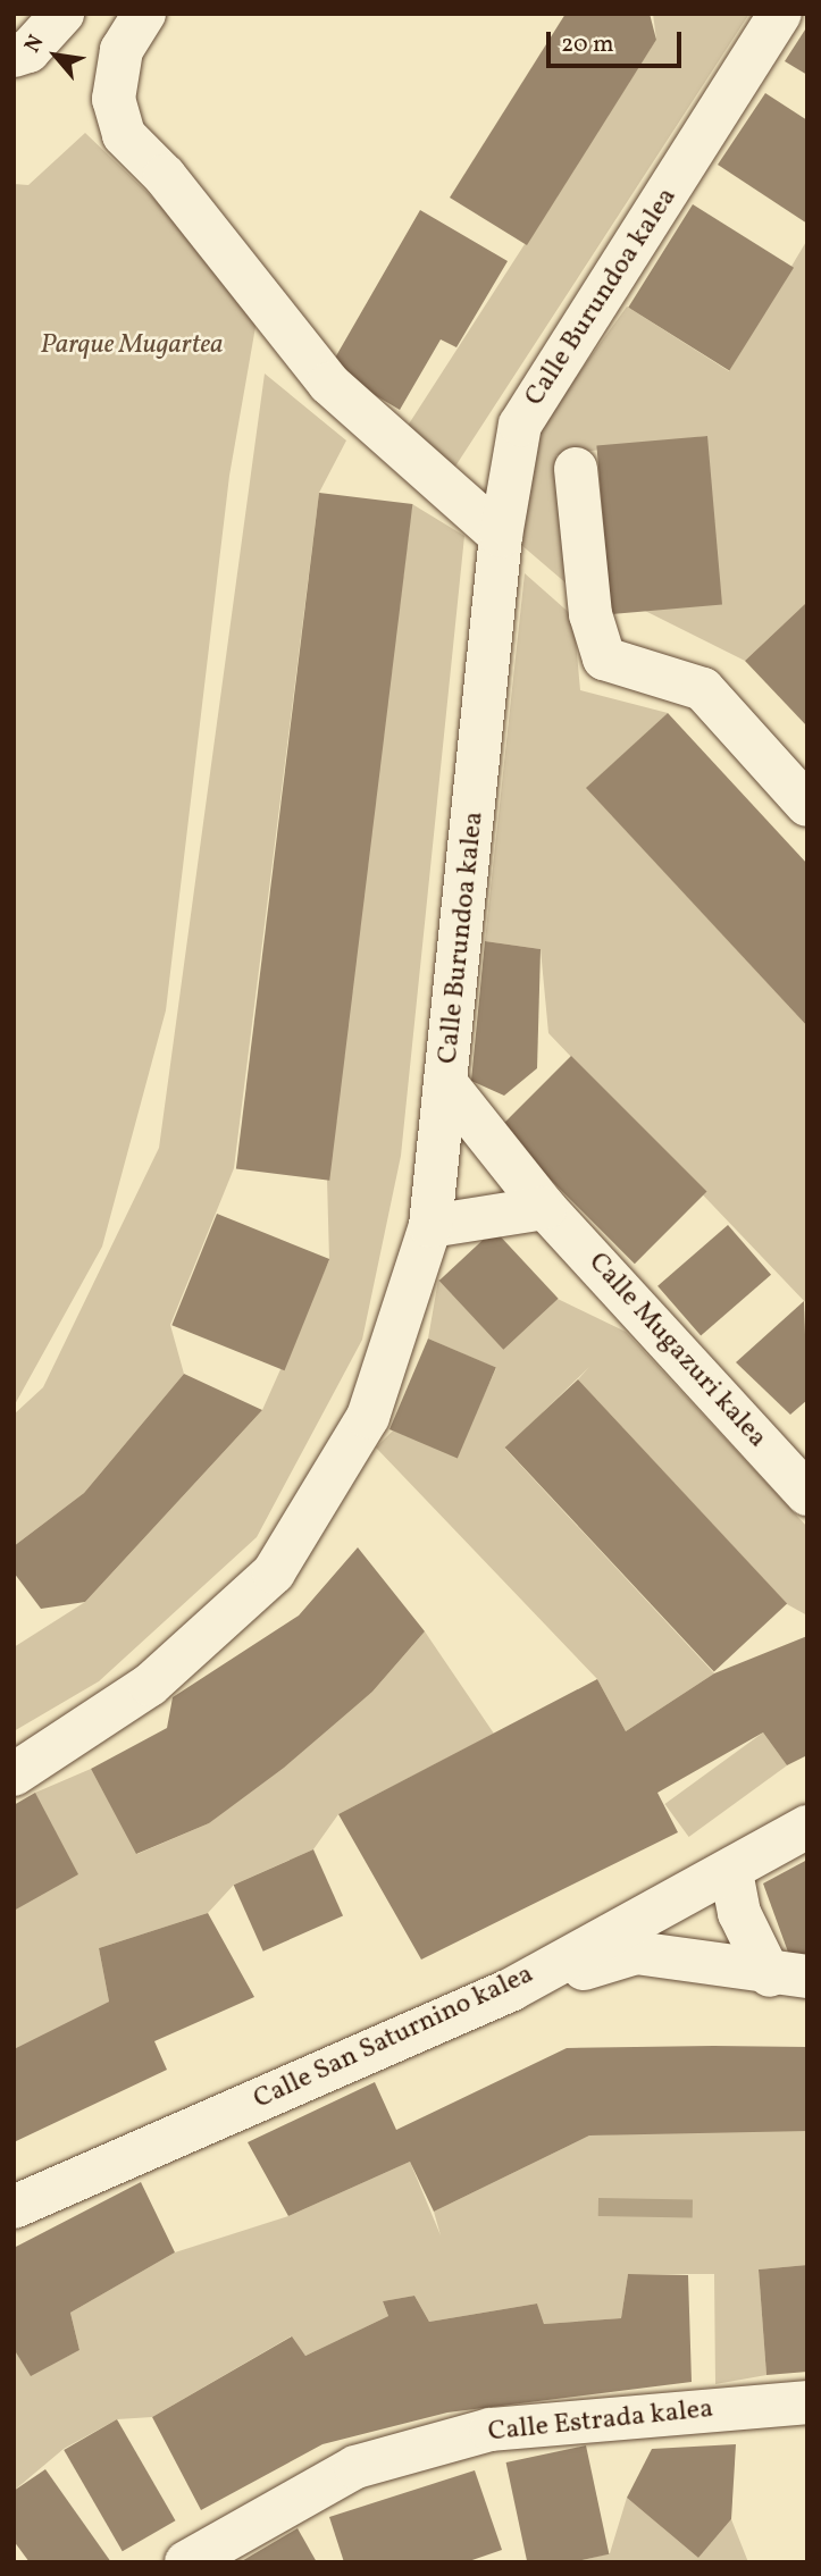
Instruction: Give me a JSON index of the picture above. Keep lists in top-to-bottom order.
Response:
{
  "streets": {
    "street": [
      "Calle Burundoa kalea",
      "Calle Mugazuri kalea",
      "Calle San Saturnino kalea",
      "Calle Estrada kalea"
    ]
  },
  "crossings": [
    ["Calle Burundoa kalea", "Calle Mugazuri kalea"]
  ],
  "parks": ["Parque Mugartea"],
  "scale_bar": "20 m",
  "north": "top left"
}
